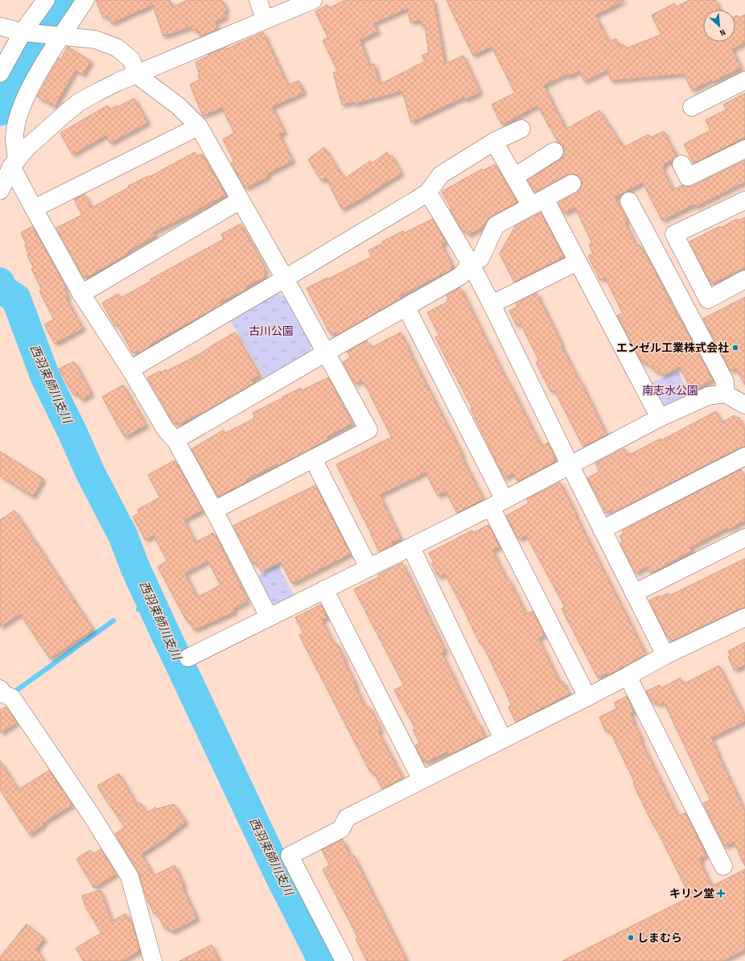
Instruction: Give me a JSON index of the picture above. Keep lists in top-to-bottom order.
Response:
{
  "water": ["西羽束師川支川"],
  "parks": ["古川公園", "南志水公園"],
  "places": {
    "other": ["エンゼル工業株式会社", "しまむら"],
    "health": ["キリン堂"]
  },
  "north": "bottom right"
}
